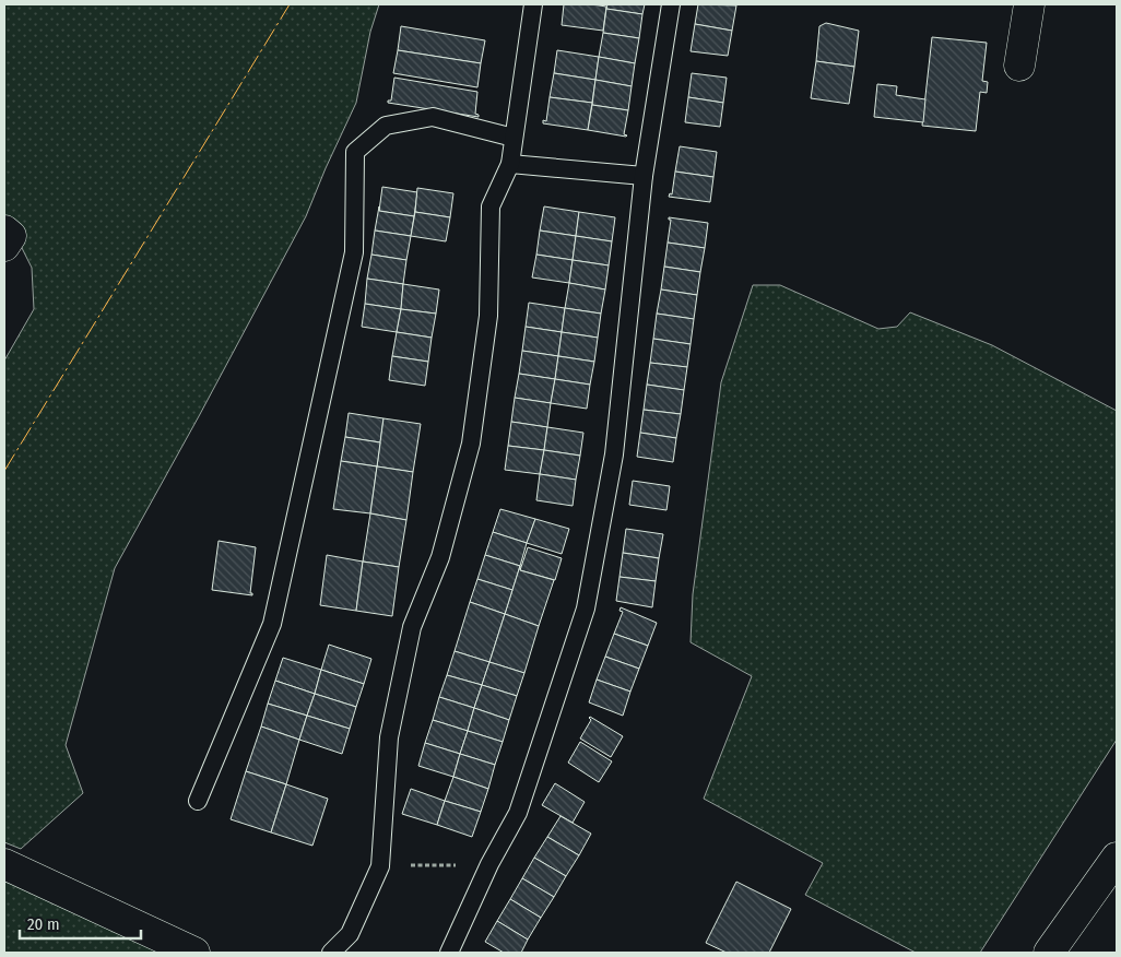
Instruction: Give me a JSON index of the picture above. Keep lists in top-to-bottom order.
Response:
{
  "scale_bar": "20 m"
}
